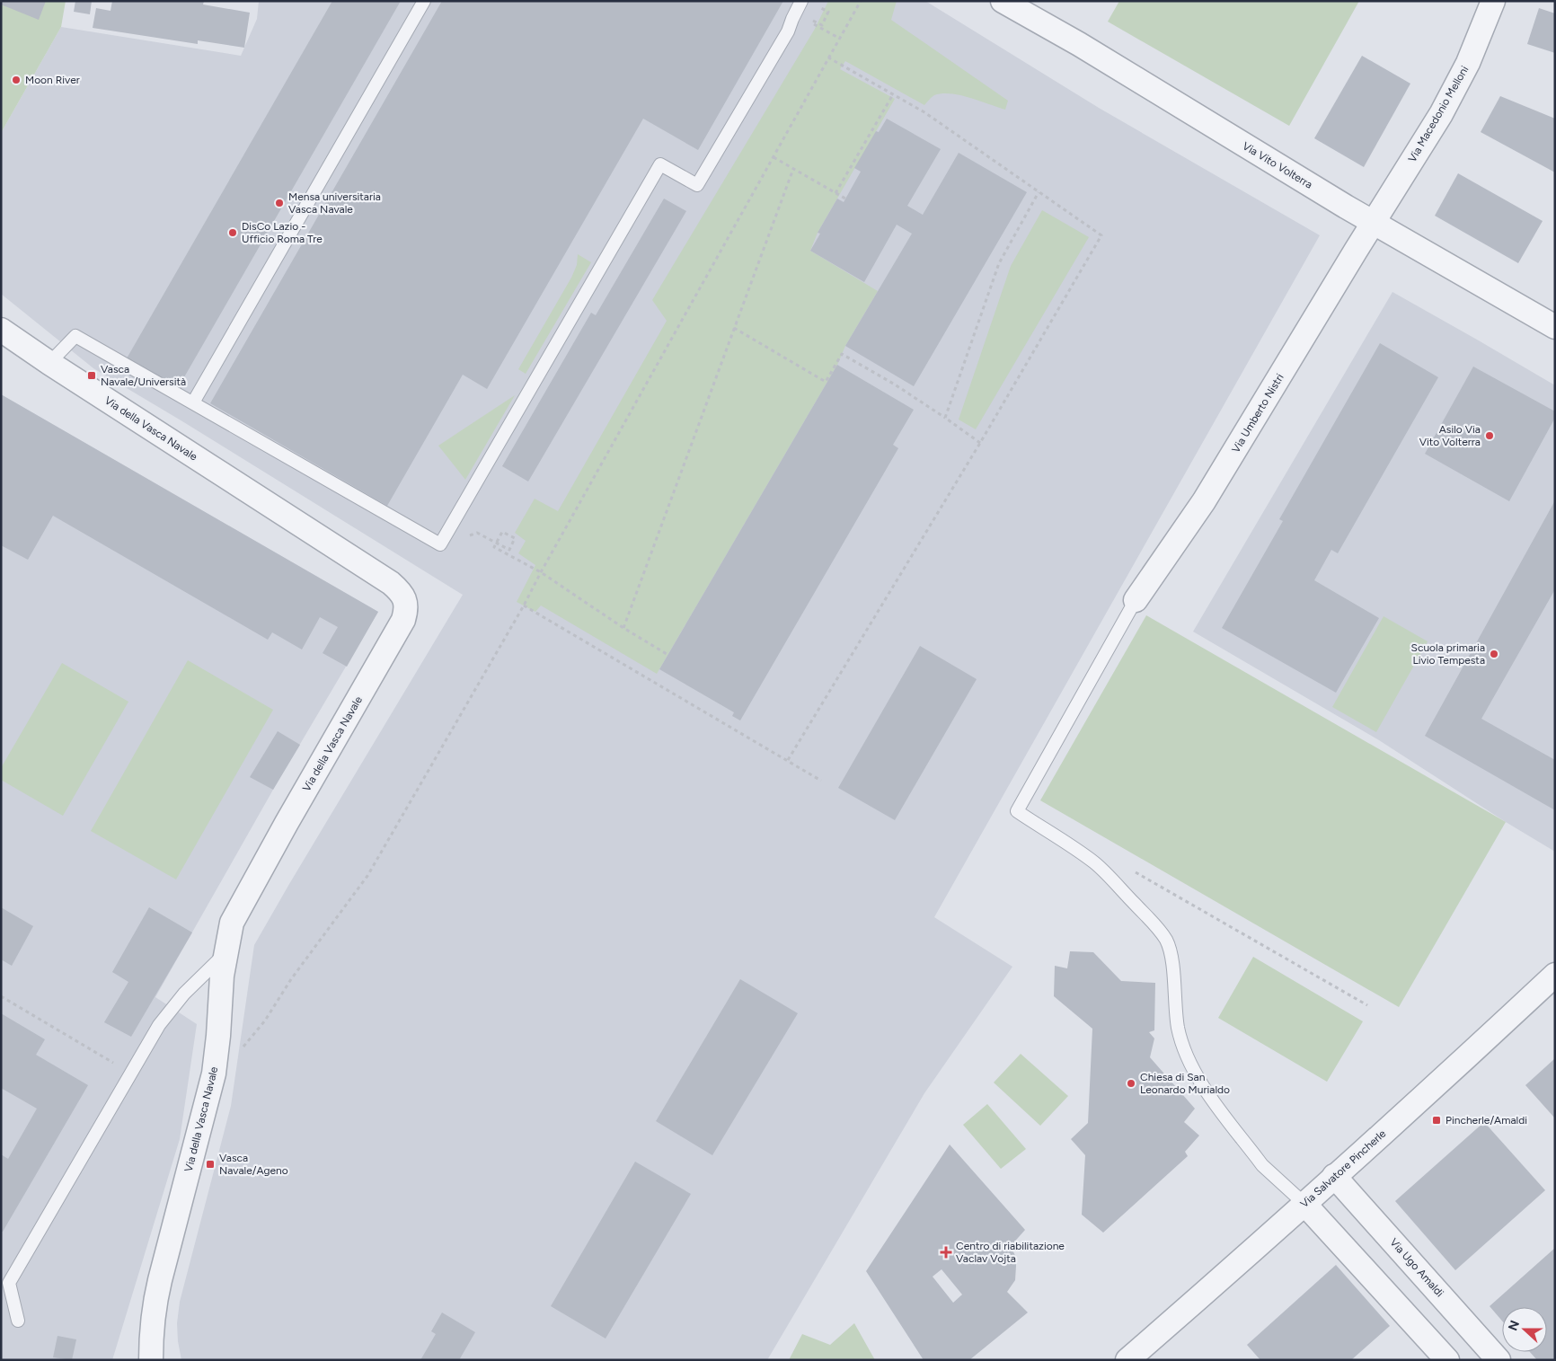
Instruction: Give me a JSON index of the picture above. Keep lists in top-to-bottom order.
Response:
{
  "streets": {
    "street": [
      "Via Macedonio Melloni",
      "Via Vito Volterra",
      "Via Umberto Nistri",
      "Via della Vasca Navale",
      "Via Salvatore Pincherle",
      "Via Ugo Amaldi"
    ]
  },
  "crossings": [
    ["Via Macedonio Melloni", "Via Vito Volterra"],
    ["Via Macedonio Melloni", "Via Umberto Nistri"],
    ["Via Vito Volterra", "Via Umberto Nistri"],
    ["Via Salvatore Pincherle", "Via Ugo Amaldi"]
  ],
  "places": {
    "other": [
      "Moon River",
      "Mensa universitaria Vasca Navale",
      "DisCo Lazio - Ufficio Roma Tre",
      "Asilo Via Vito Volterra",
      "Scuola primaria Livio Tempesta",
      "Chiesa di San Leonardo Murialdo"
    ],
    "transit": ["Vasca Navale/Università", "Pincherle/Amaldi", "Vasca Navale/Ageno"],
    "health": ["Centro di riabilitazione Vaclav Vojta"]
  },
  "north": "left"
}
